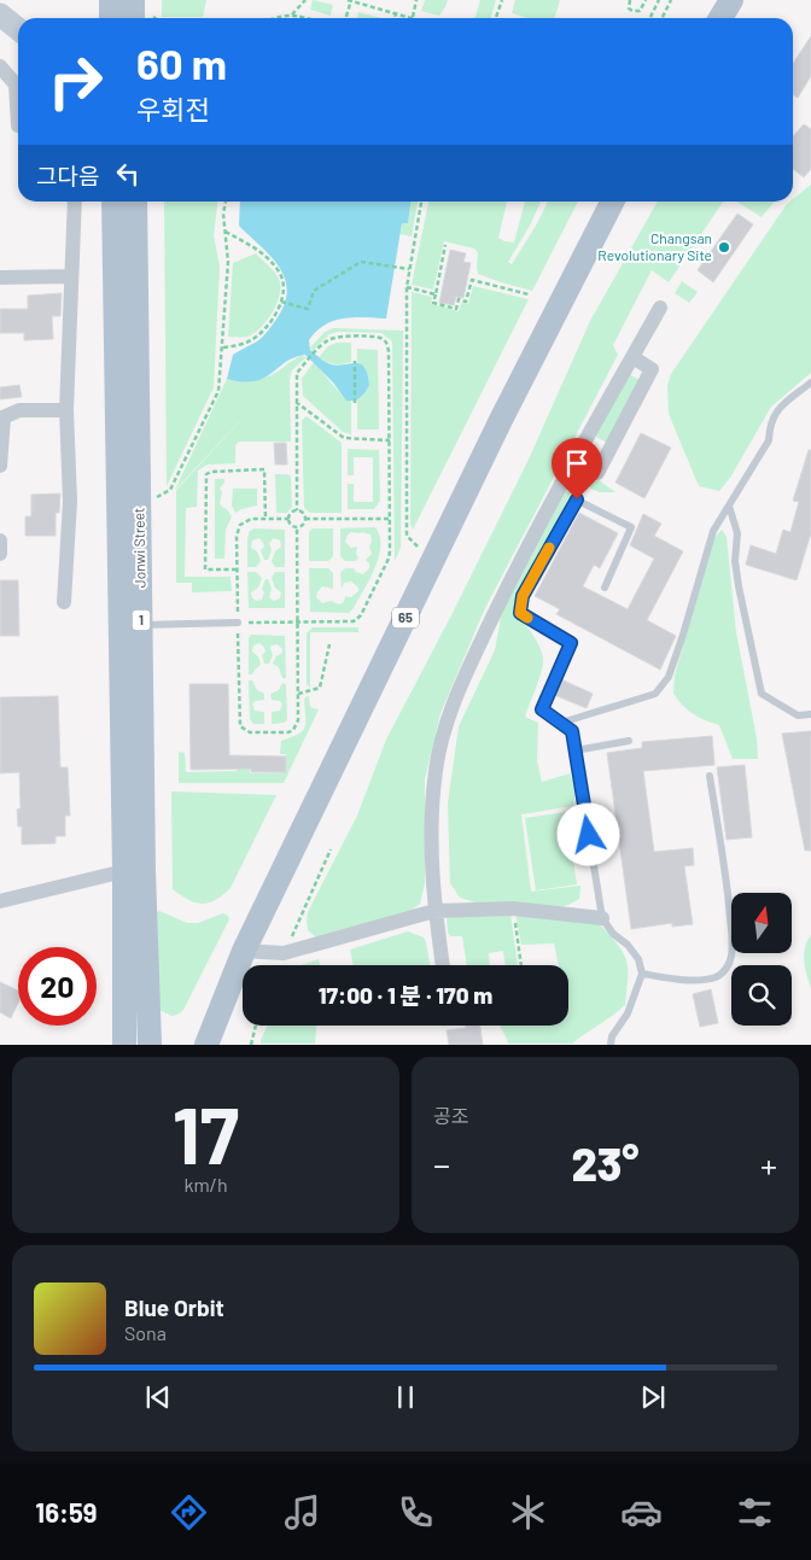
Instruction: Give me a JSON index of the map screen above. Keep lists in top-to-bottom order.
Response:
{
  "streets": {
    "main road": ["Jonwi Street", "65", "1"]
  },
  "places": ["Changsan Revolutionary Site"],
  "north": "top",
  "page": {
    "turn": ["60 m", "우회전"],
    "then": "그다음",
    "limit": "20",
    "trip": "17:00 · 1 분 · 170 m",
    "tile": [
      ["17", "km/h"],
      "공조"
    ],
    "heat": ["−", "23°", "+"],
    "song": ["Blue Orbit", "Sona"],
    "tabs": "16:59"
  }
}
